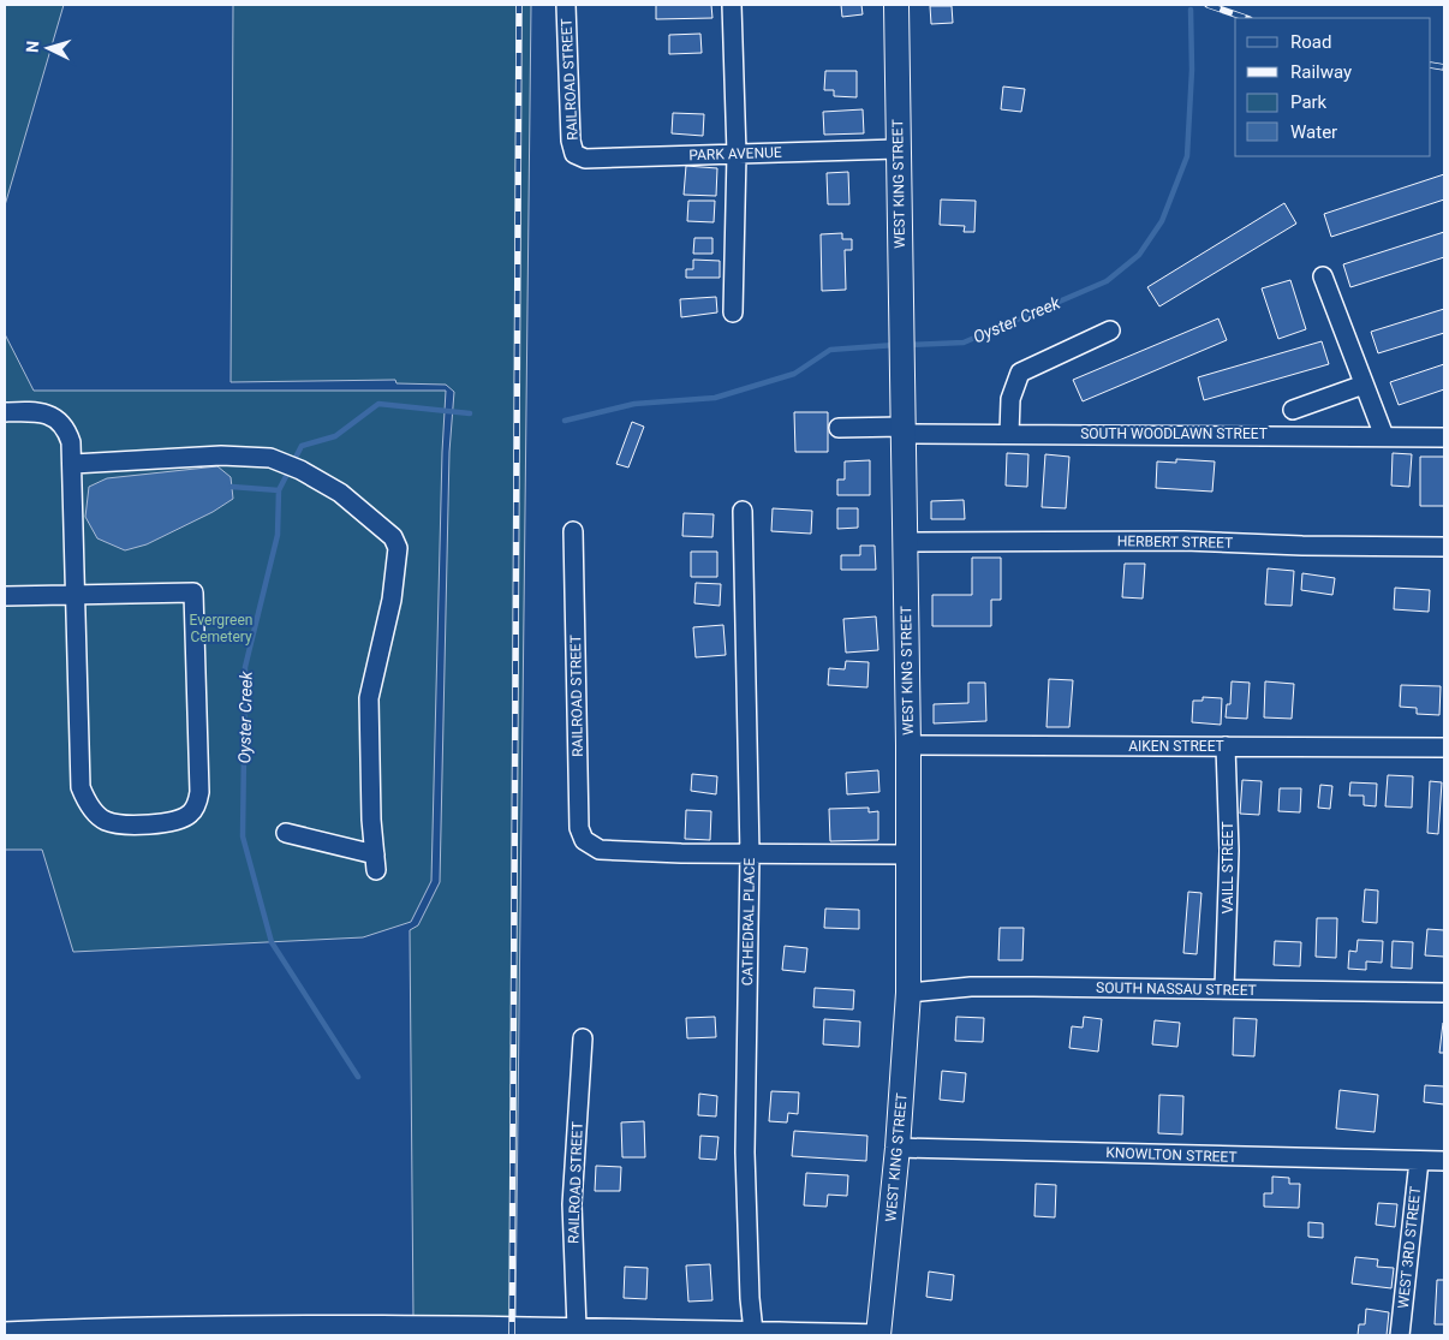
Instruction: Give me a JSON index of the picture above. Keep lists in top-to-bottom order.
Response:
{
  "streets": {
    "main road": ["WEST KING STREET"],
    "street": [
      "RAILROAD STREET",
      "PARK AVENUE",
      "SOUTH WOODLAWN STREET",
      "HERBERT STREET",
      "AIKEN STREET",
      "VAILL STREET",
      "CATHEDRAL PLACE",
      "SOUTH NASSAU STREET",
      "KNOWLTON STREET",
      "WEST 3RD STREET"
    ]
  },
  "crossings": [
    ["RAILROAD STREET", "PARK AVENUE"],
    ["RAILROAD STREET", "CATHEDRAL PLACE"],
    ["PARK AVENUE", "WEST KING STREET"],
    ["WEST KING STREET", "SOUTH WOODLAWN STREET"],
    ["WEST KING STREET", "HERBERT STREET"],
    ["WEST KING STREET", "AIKEN STREET"],
    ["WEST KING STREET", "SOUTH NASSAU STREET"],
    ["WEST KING STREET", "KNOWLTON STREET"],
    ["AIKEN STREET", "VAILL STREET"],
    ["VAILL STREET", "SOUTH NASSAU STREET"],
    ["KNOWLTON STREET", "WEST 3RD STREET"]
  ],
  "water": ["Oyster Creek"],
  "parks": ["Evergreen Cemetery"],
  "legend": [
    "Road",
    "Railway",
    "Park",
    "Water"
  ],
  "north": "left"
}
